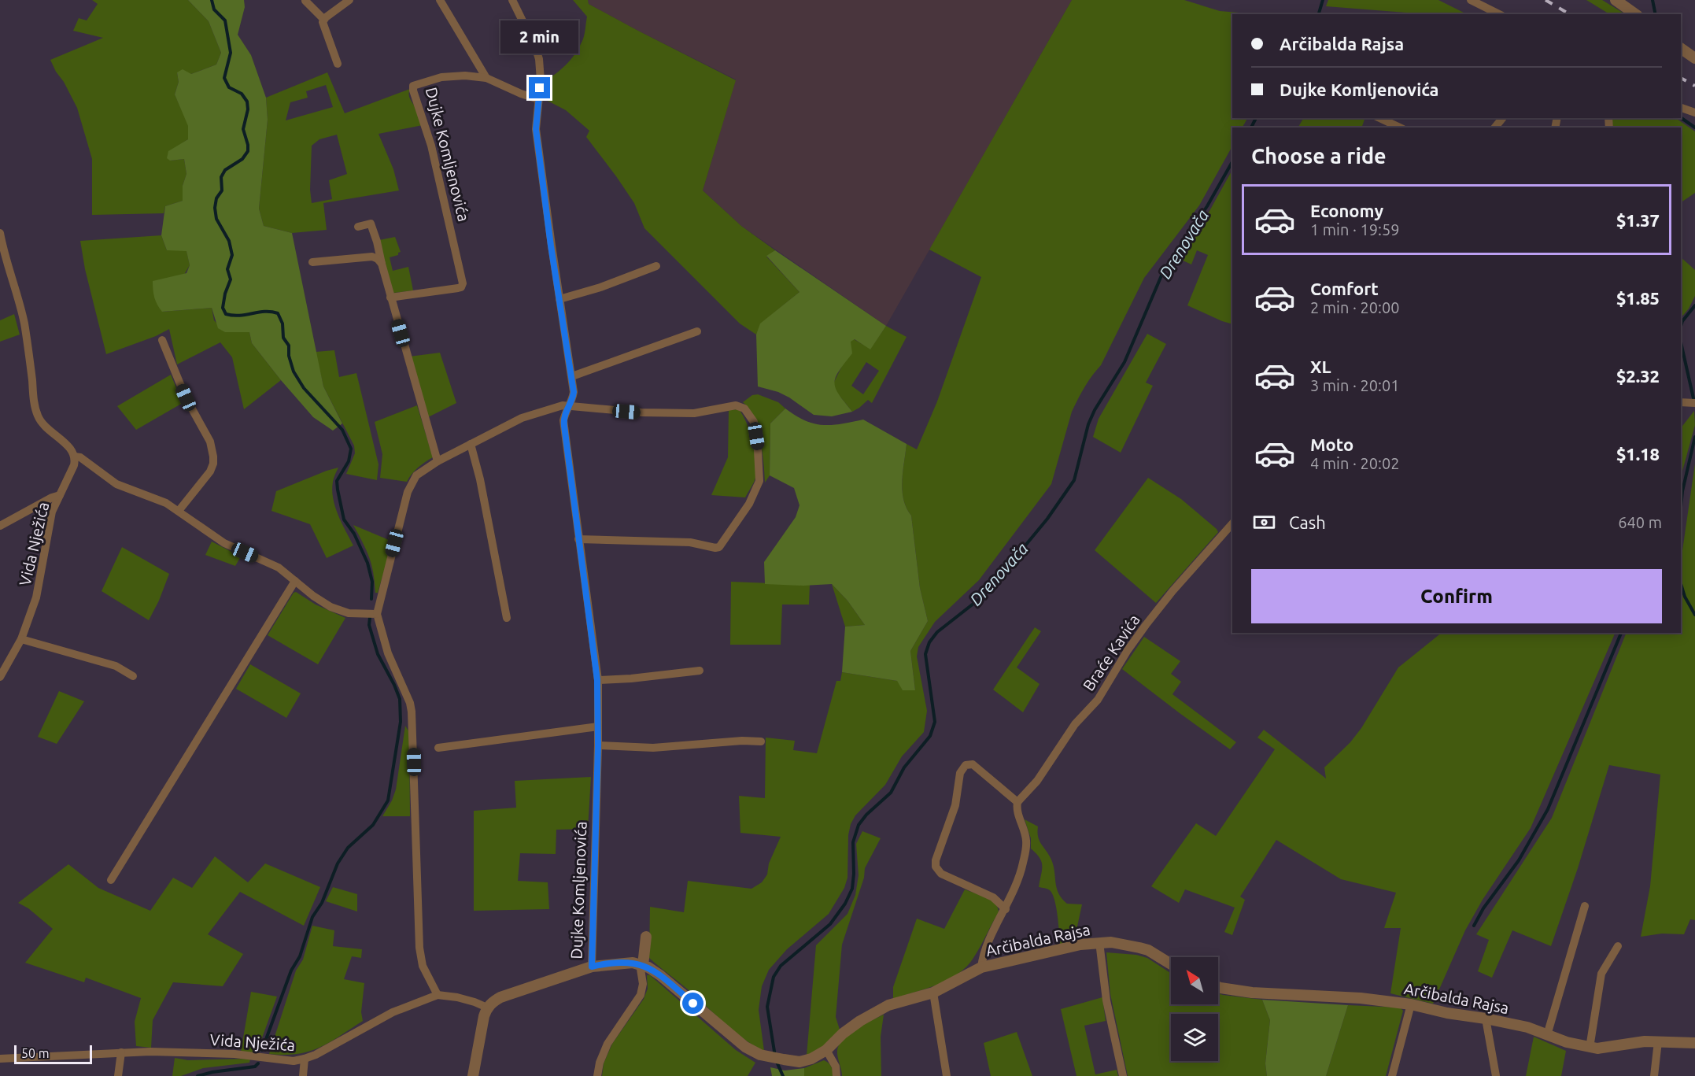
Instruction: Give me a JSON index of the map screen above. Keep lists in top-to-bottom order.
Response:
{
  "streets": {
    "street": [
      "Dujke Komljenovića",
      "Vida Nježića",
      "Braće Kavića",
      "Arčibalda Rajsa"
    ]
  },
  "crossings": [
    ["Dujke Komljenovića", "Arčibalda Rajsa"]
  ],
  "water": ["Drenovača"],
  "scale_bar": "50 m",
  "north": "top left",
  "page": {
    "banner": ["Arčibalda Rajsa", "Dujke Komljenovića"],
    "bubble": "2 min",
    "heading": "Choose a ride",
    "list": [
      {
        "name": "Economy",
        "note": "1 min · 19:59",
        "value": "$1.37"
      },
      {
        "name": "Comfort",
        "note": "2 min · 20:00",
        "value": "$1.85"
      },
      {
        "name": "XL",
        "note": "3 min · 20:01",
        "value": "$2.32"
      },
      {
        "name": "Moto",
        "note": "4 min · 20:02",
        "value": "$1.18"
      }
    ],
    "pay": ["Cash", "640 m"],
    "buttons": "Confirm",
    "scale": "50 m"
  }
}
